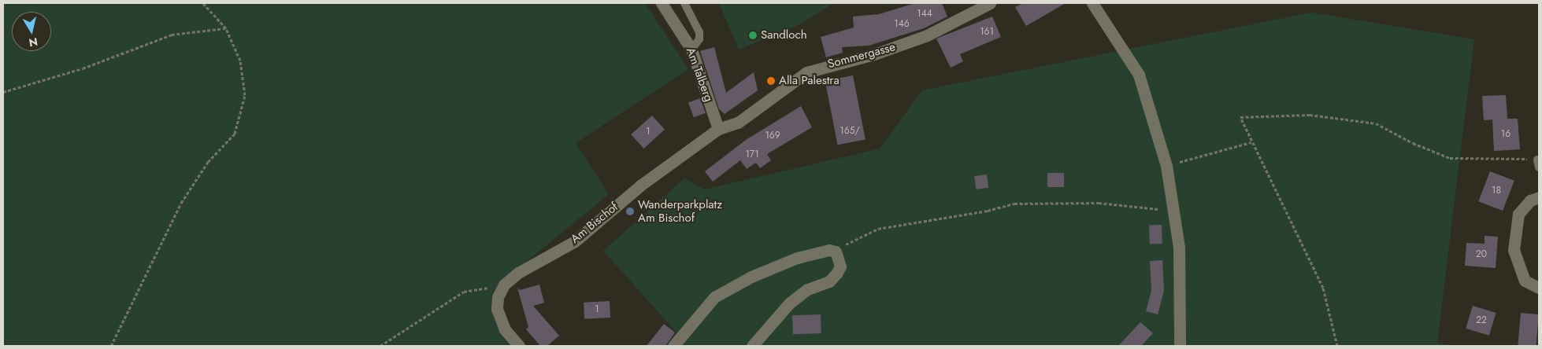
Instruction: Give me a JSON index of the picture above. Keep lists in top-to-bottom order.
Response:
{
  "streets": {
    "street": ["Sommergasse", "Am Talberg", "Am Bischof"]
  },
  "crossings": [
    ["Sommergasse", "Am Talberg"],
    ["Sommergasse", "Am Bischof"],
    ["Am Talberg", "Am Bischof"]
  ],
  "places": ["Sandloch", "Alla Palestra", "Wanderparkplatz Am Bischof"],
  "house_numbers": [
    "144",
    "146",
    "161",
    "165/",
    "1",
    "16",
    "169",
    "171",
    "18",
    "20",
    "1",
    "22"
  ],
  "north": "bottom"
}
